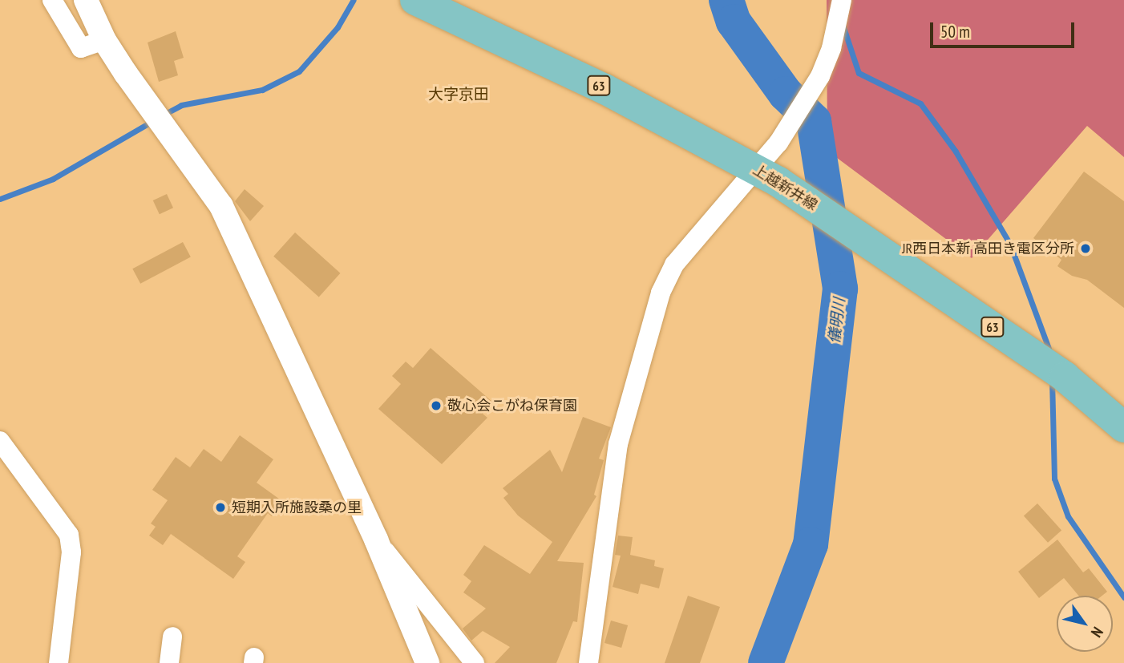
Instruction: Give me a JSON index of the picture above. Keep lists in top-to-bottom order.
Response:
{
  "streets": {
    "main road": ["63", "上越新井線"]
  },
  "districts": ["大字京田"],
  "water": ["儀明川"],
  "places": ["JR西日本新 高田き電区分所", "敬心会こがね保育園", "短期入所施設桑の里"],
  "scale_bar": "50 m",
  "north": "bottom right"
}
